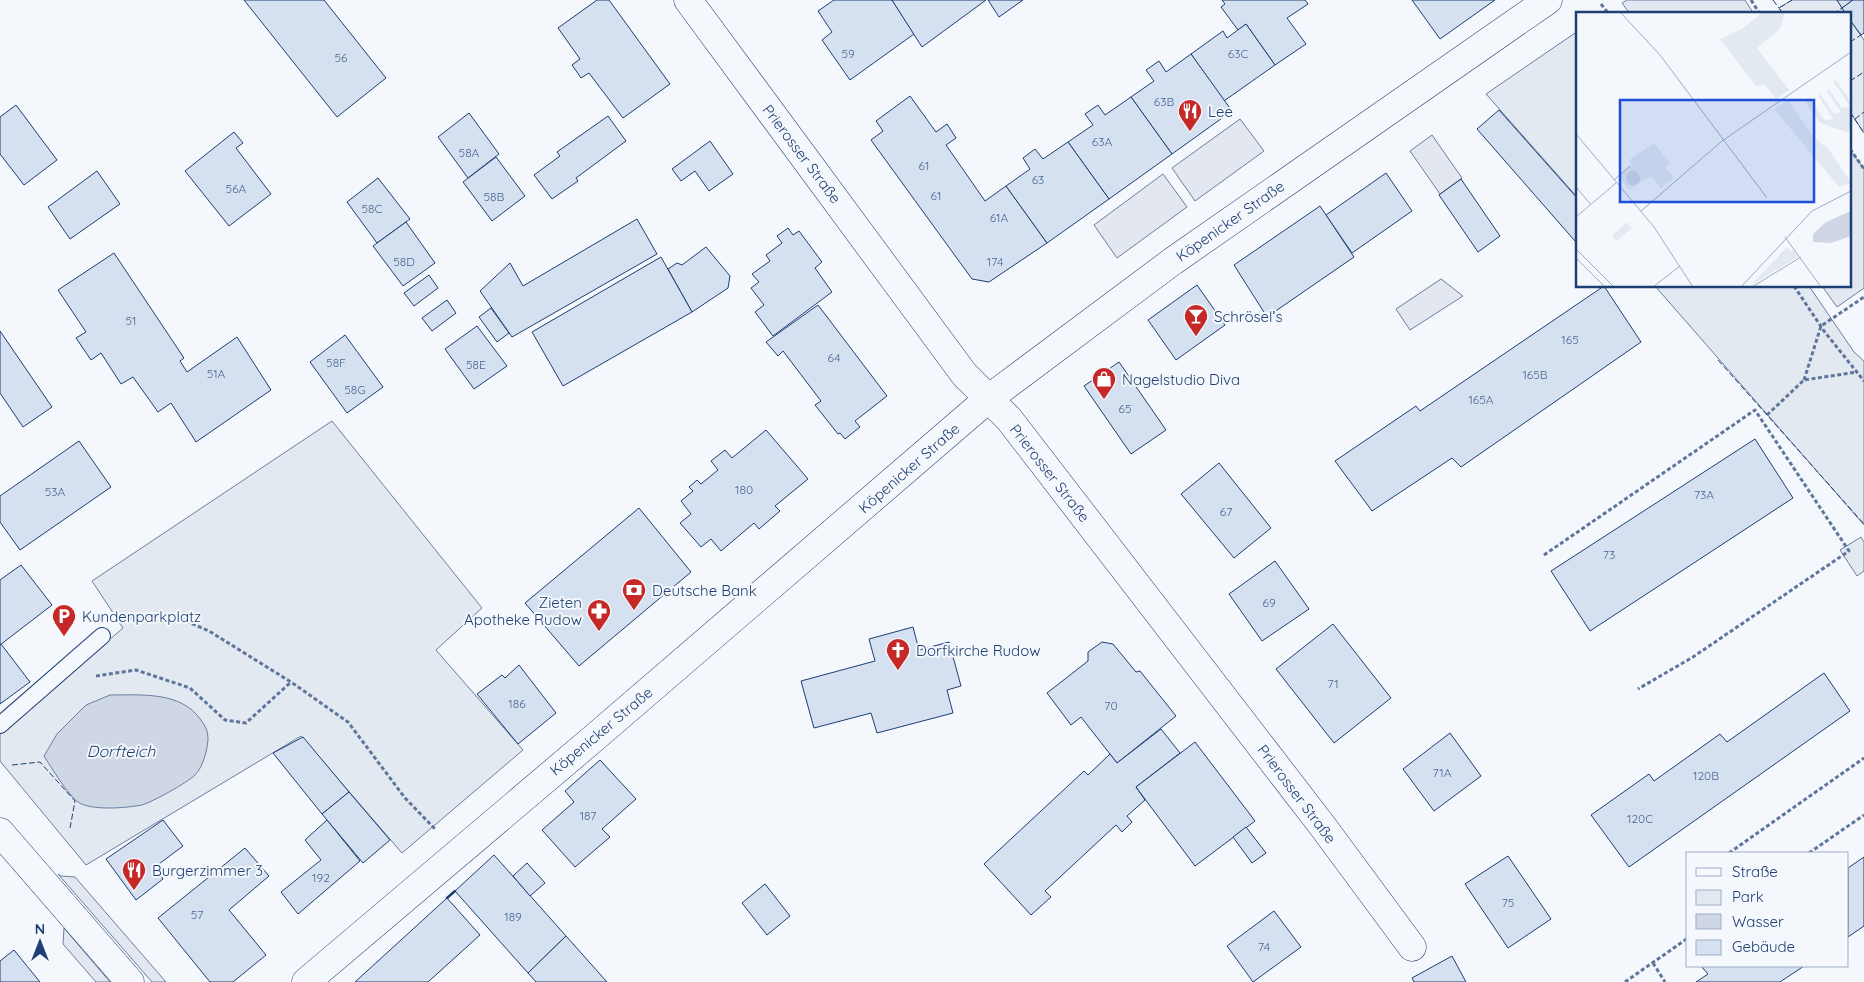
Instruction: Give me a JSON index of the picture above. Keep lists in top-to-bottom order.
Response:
{
  "streets": {
    "street": ["Prierosser Straße", "Köpenicker Straße"]
  },
  "crossings": [
    ["Prierosser Straße", "Köpenicker Straße"]
  ],
  "water": ["Dorfteich"],
  "places": {
    "restaurant": ["Lee", "Burgerzimmer 3"],
    "bar": ["Schrösel’s"],
    "shop": ["Nagelstudio Diva"],
    "bank": ["Deutsche Bank"],
    "pharmacy": ["Zieten Apotheke Rudow"],
    "parking": ["Kundenparkplatz"],
    "church": ["Dorfkirche Rudow"]
  },
  "house_numbers": [
    "59",
    "63C",
    "56",
    "63B",
    "63A",
    "58A",
    "61",
    "63",
    "56A",
    "61",
    "58B",
    "58C",
    "61A",
    "58D",
    "174",
    "51",
    "165",
    "64",
    "58F",
    "58E",
    "51A",
    "165B",
    "58G",
    "165A",
    "65",
    "180",
    "53A",
    "73A",
    "67",
    "73",
    "69",
    "71",
    "186",
    "70",
    "71A",
    "120B",
    "187",
    "120C",
    "192",
    "75",
    "57",
    "189",
    "74"
  ],
  "legend": [
    "Straße",
    "Park",
    "Wasser",
    "Gebäude"
  ],
  "north": "top"
}
